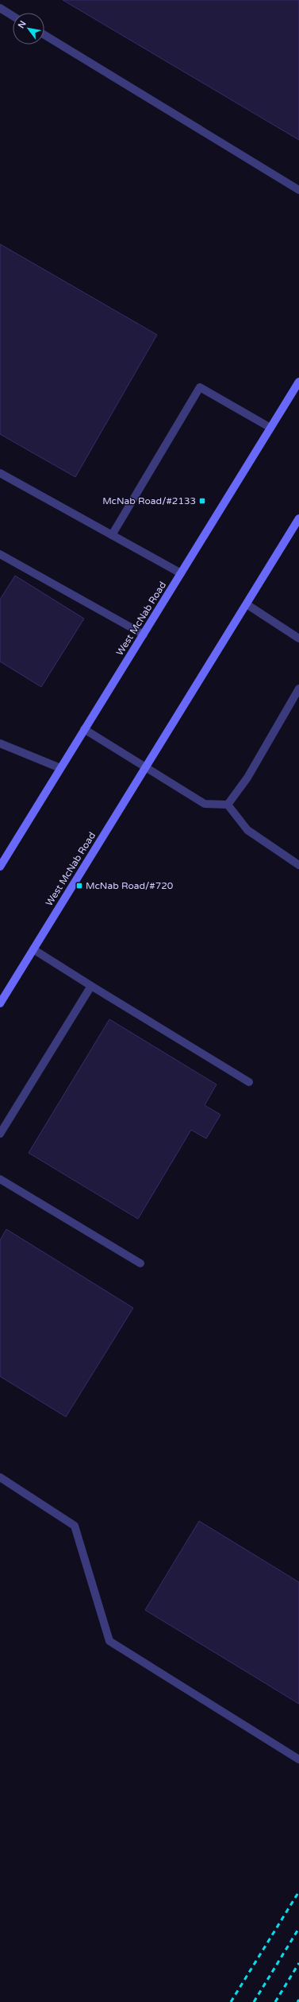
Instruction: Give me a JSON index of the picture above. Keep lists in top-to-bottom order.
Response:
{
  "streets": {
    "main road": ["West McNab Road"]
  },
  "places": {
    "transit": ["McNab Road/#2133", "McNab Road/#720"]
  },
  "north": "top left"
}
